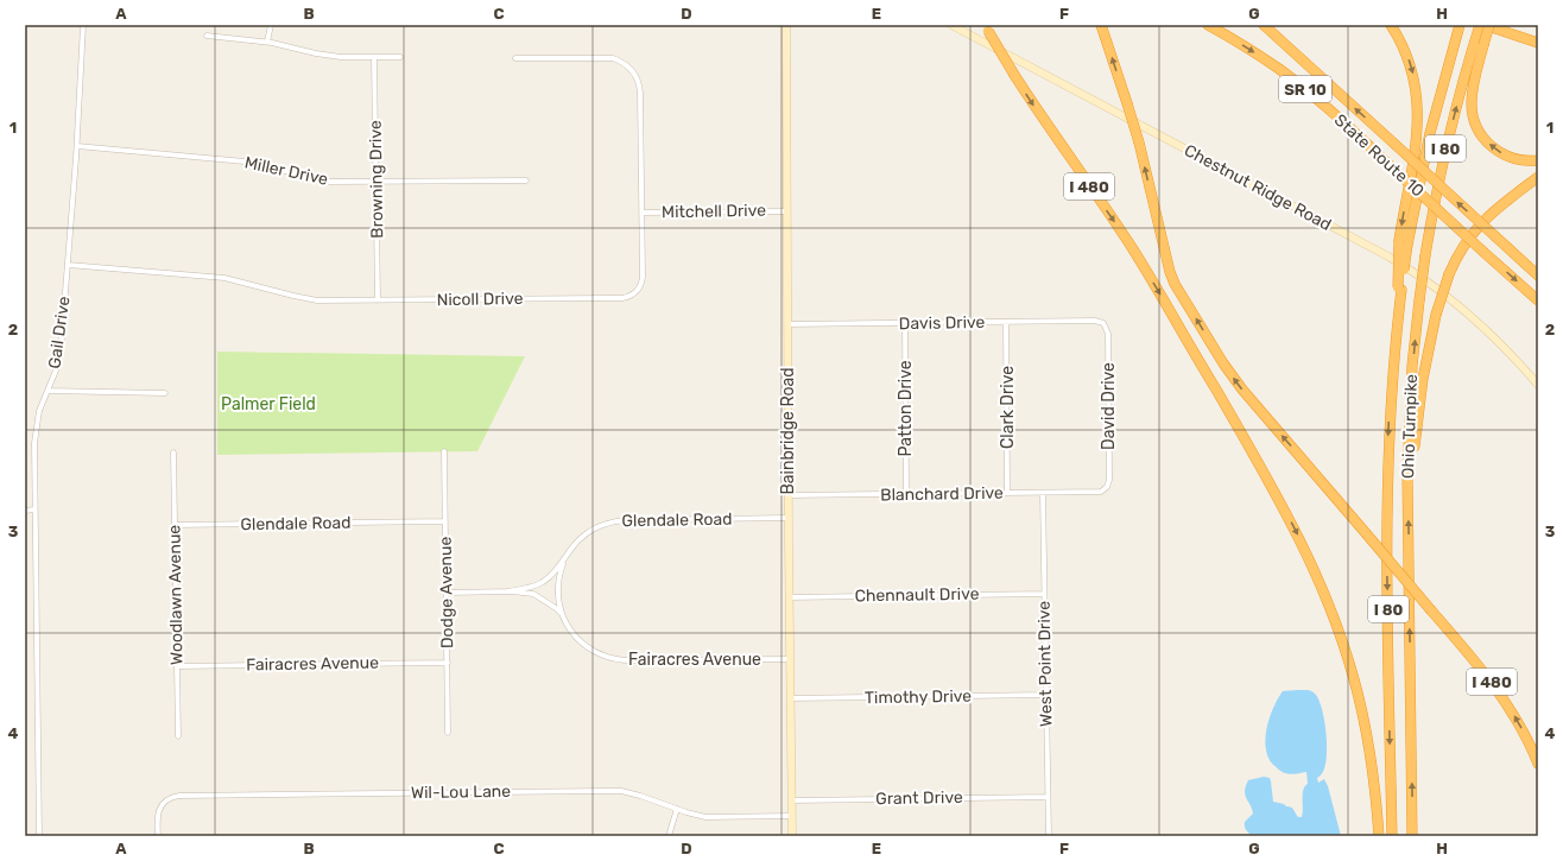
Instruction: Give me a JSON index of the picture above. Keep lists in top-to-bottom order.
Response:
{
  "streets": {
    "highway": [
      "SR 10",
      "I 80",
      "State Route 10",
      "I 480",
      "Ohio Turnpike"
    ],
    "street": [
      "Miller Drive",
      "Browning Drive",
      "Chestnut Ridge Road",
      "Mitchell Drive",
      "Nicoll Drive",
      "Davis Drive",
      "Gail Drive",
      "David Drive",
      "Clark Drive",
      "Patton Drive",
      "Bainbridge Road",
      "Blanchard Drive",
      "Glendale Road",
      "Dodge Avenue",
      "Woodlawn Avenue",
      "Chennault Drive",
      "Fairacres Avenue",
      "West Point Drive",
      "Timothy Drive",
      "Wil-Lou Lane",
      "Grant Drive"
    ]
  },
  "crossings": [
    ["Miller Drive", "Browning Drive"],
    ["Miller Drive", "Gail Drive"],
    ["Browning Drive", "Nicoll Drive"],
    ["Mitchell Drive", "Nicoll Drive"],
    ["Mitchell Drive", "Bainbridge Road"],
    ["Nicoll Drive", "Gail Drive"],
    ["Davis Drive", "David Drive"],
    ["Davis Drive", "Clark Drive"],
    ["Davis Drive", "Patton Drive"],
    ["Davis Drive", "Bainbridge Road"],
    ["David Drive", "Blanchard Drive"],
    ["Clark Drive", "Blanchard Drive"],
    ["Patton Drive", "Blanchard Drive"],
    ["Bainbridge Road", "Blanchard Drive"],
    ["Bainbridge Road", "Glendale Road"],
    ["Bainbridge Road", "Chennault Drive"],
    ["Bainbridge Road", "Fairacres Avenue"],
    ["Bainbridge Road", "Timothy Drive"],
    ["Bainbridge Road", "Wil-Lou Lane"],
    ["Bainbridge Road", "Grant Drive"],
    ["Blanchard Drive", "West Point Drive"],
    ["Glendale Road", "Dodge Avenue"],
    ["Glendale Road", "Woodlawn Avenue"],
    ["Glendale Road", "Fairacres Avenue"],
    ["Dodge Avenue", "Fairacres Avenue"],
    ["Woodlawn Avenue", "Fairacres Avenue"],
    ["Chennault Drive", "West Point Drive"],
    ["West Point Drive", "Timothy Drive"],
    ["West Point Drive", "Grant Drive"]
  ],
  "parks": ["Palmer Field"],
  "grid": {
    "columns": [
      "A",
      "B",
      "C",
      "D",
      "E",
      "F",
      "G",
      "H"
    ],
    "rows": [
      "1",
      "2",
      "3",
      "4"
    ]
  }
}
